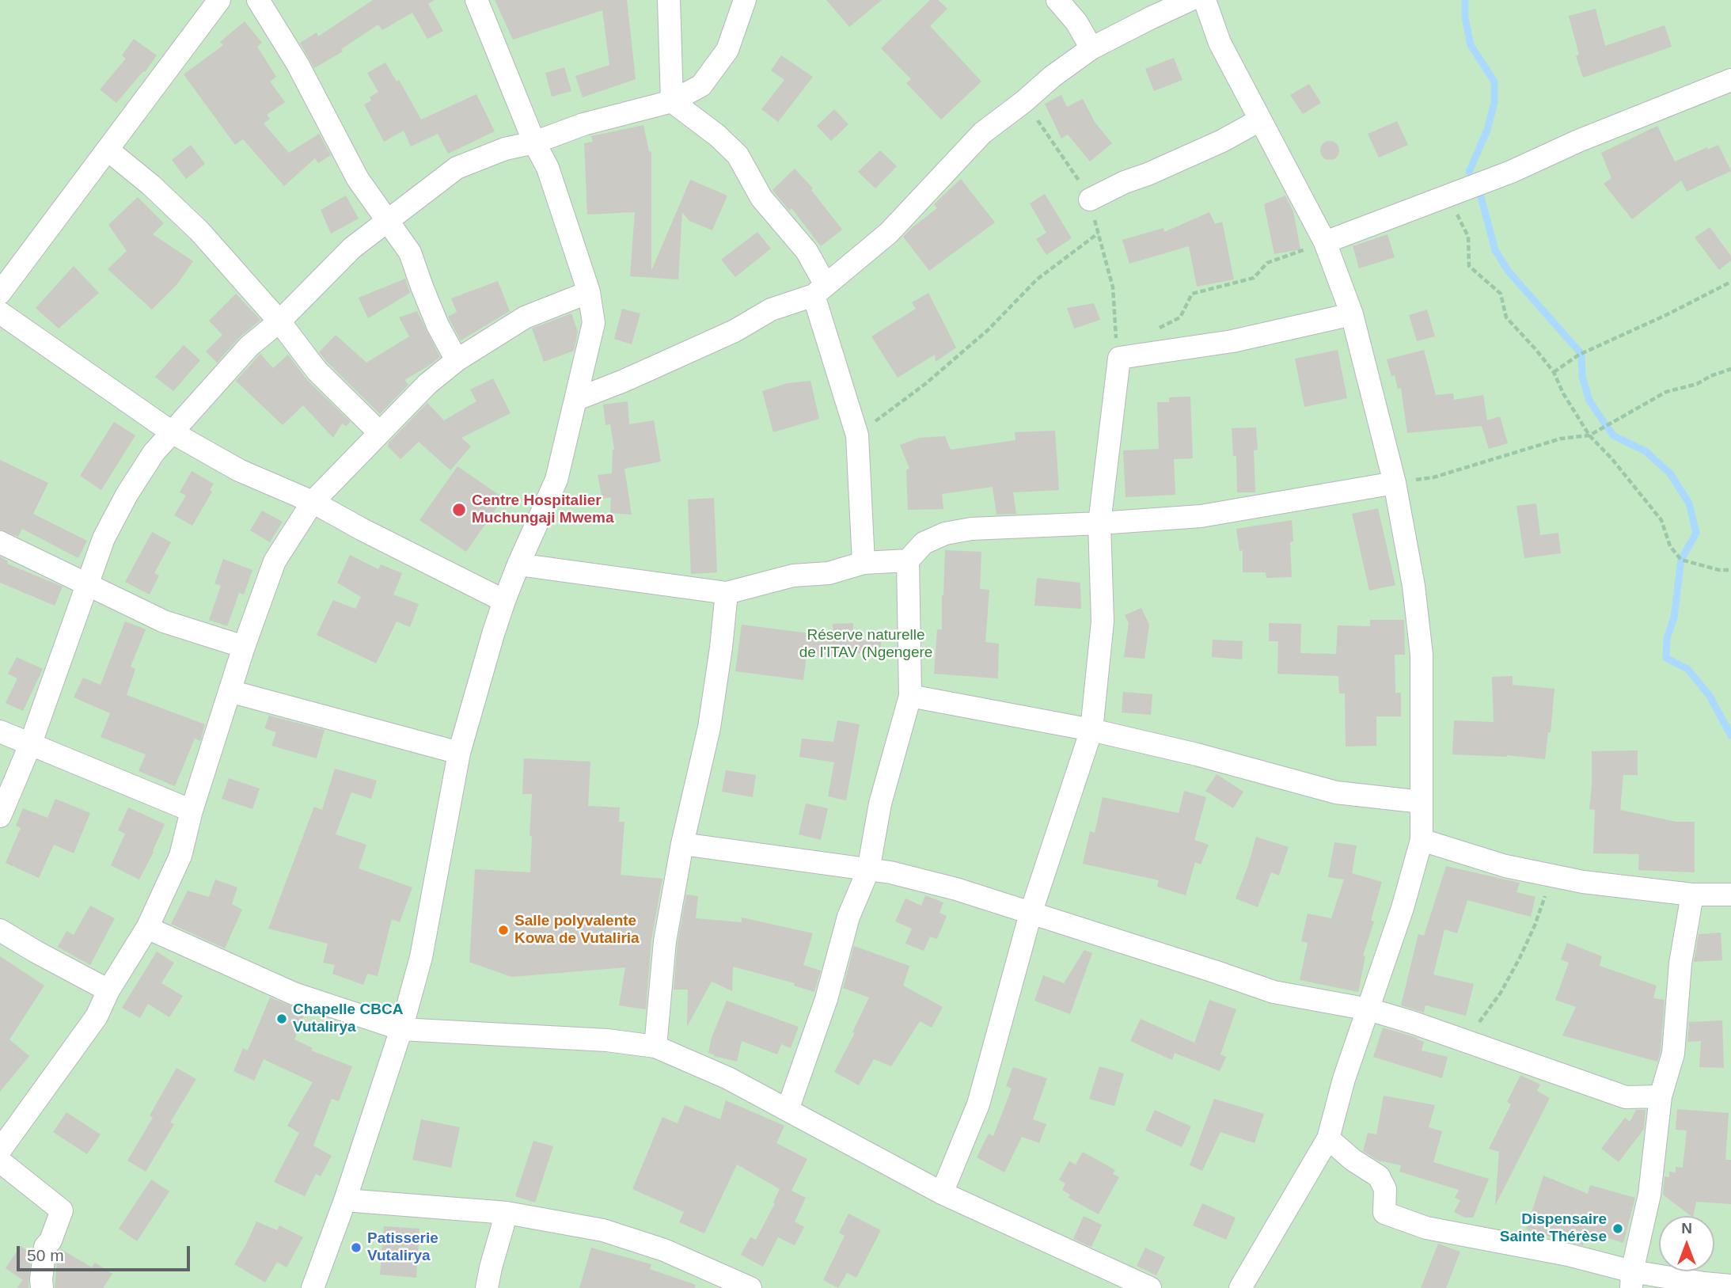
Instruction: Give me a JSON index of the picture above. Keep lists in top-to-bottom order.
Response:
{
  "parks": ["Réserve naturelle de l'ITAV (Ngengere"],
  "places": [
    "Centre Hospitalier Muchungaji Mwema",
    "Salle polyvalente Kowa de Vutaliria",
    "Chapelle CBCA Vutalirya",
    "Dispensaire Sainte Thérèse",
    "Patisserie Vutalirya"
  ],
  "scale_bar": "50 m",
  "north": "top"
}
